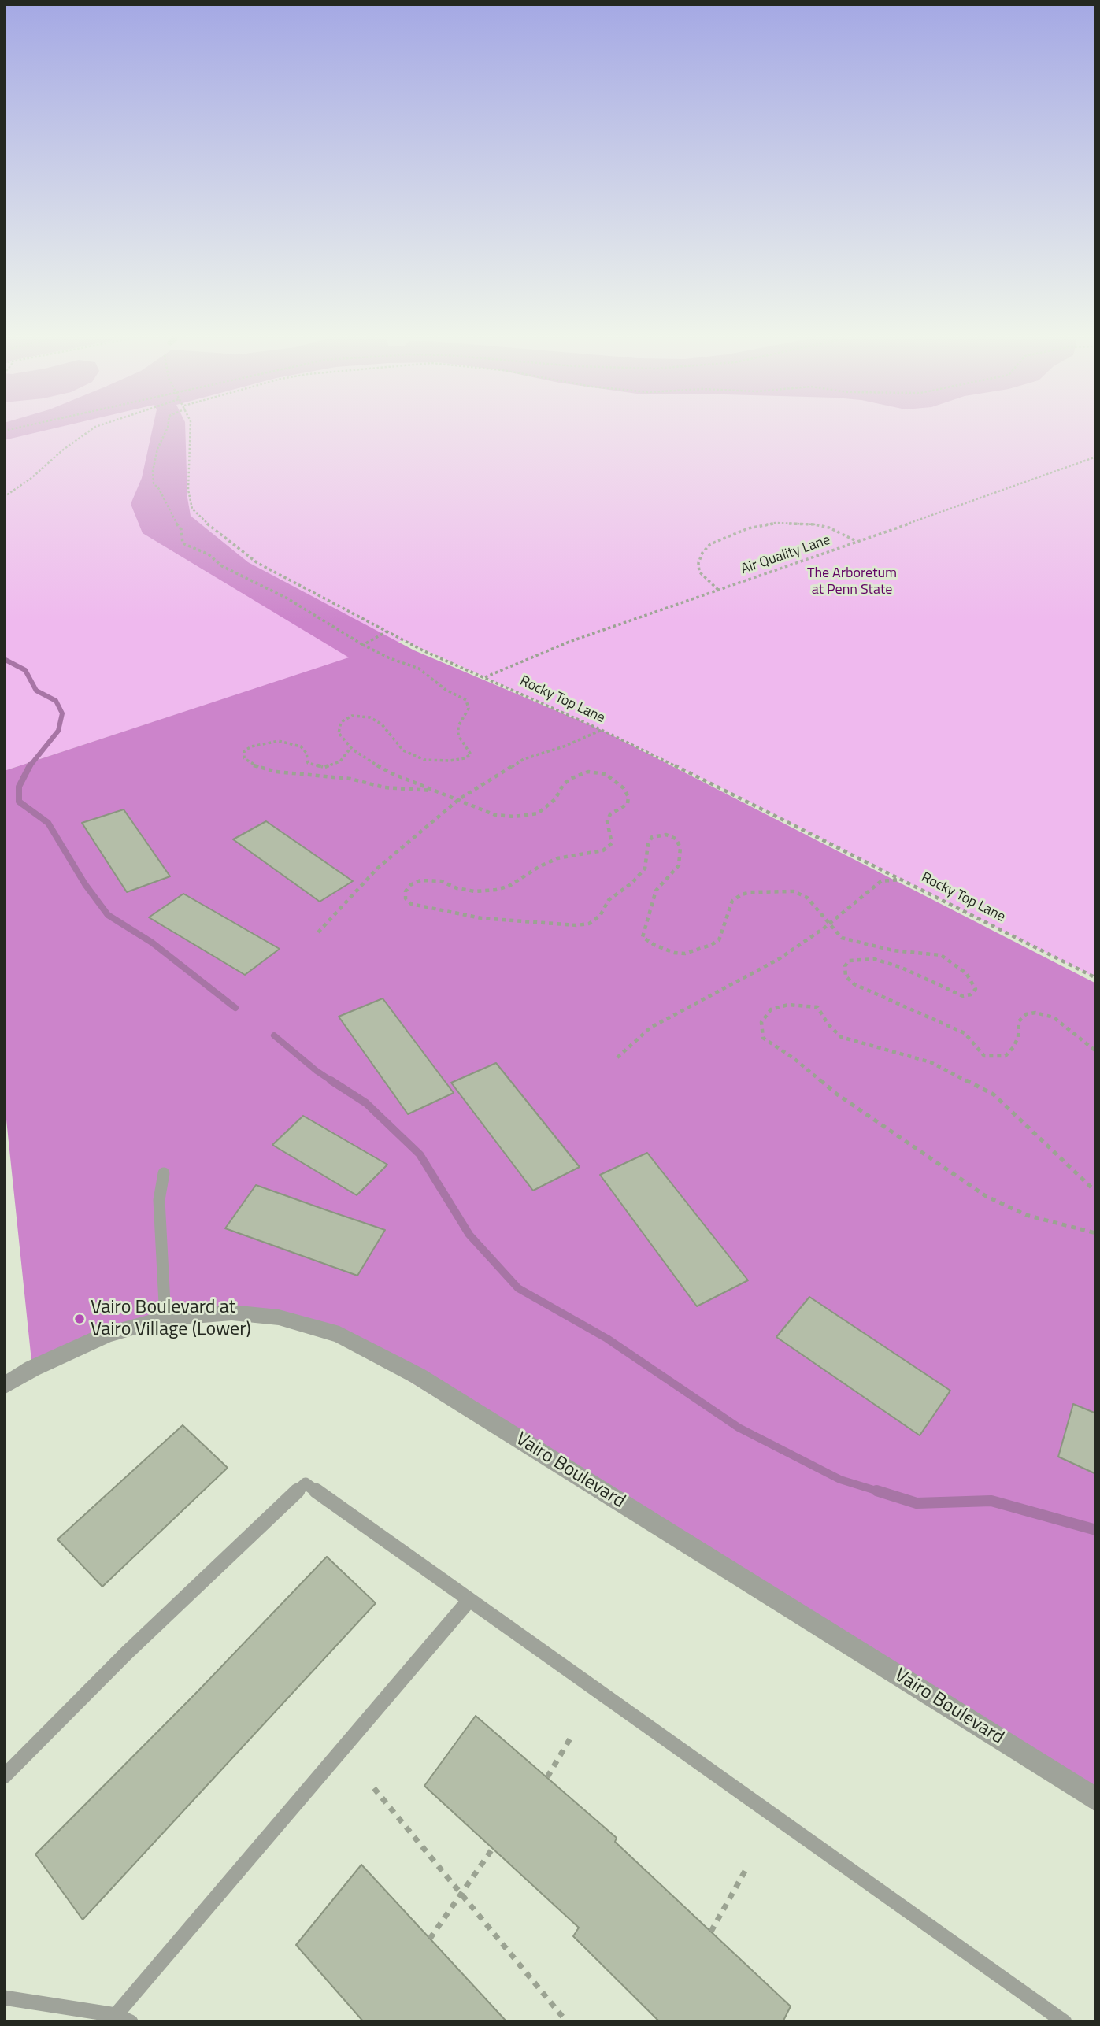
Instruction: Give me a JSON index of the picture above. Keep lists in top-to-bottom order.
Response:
{
  "streets": {
    "street": ["Vairo Boulevard"],
    "path": ["Air Quality Lane", "Rocky Top Lane"]
  },
  "crossings": [
    ["Air Quality Lane", "Rocky Top Lane"]
  ],
  "parks": ["The Arboretum at Penn State"],
  "places": ["Vairo Boulevard at Vairo Village (Lower)"]
}
